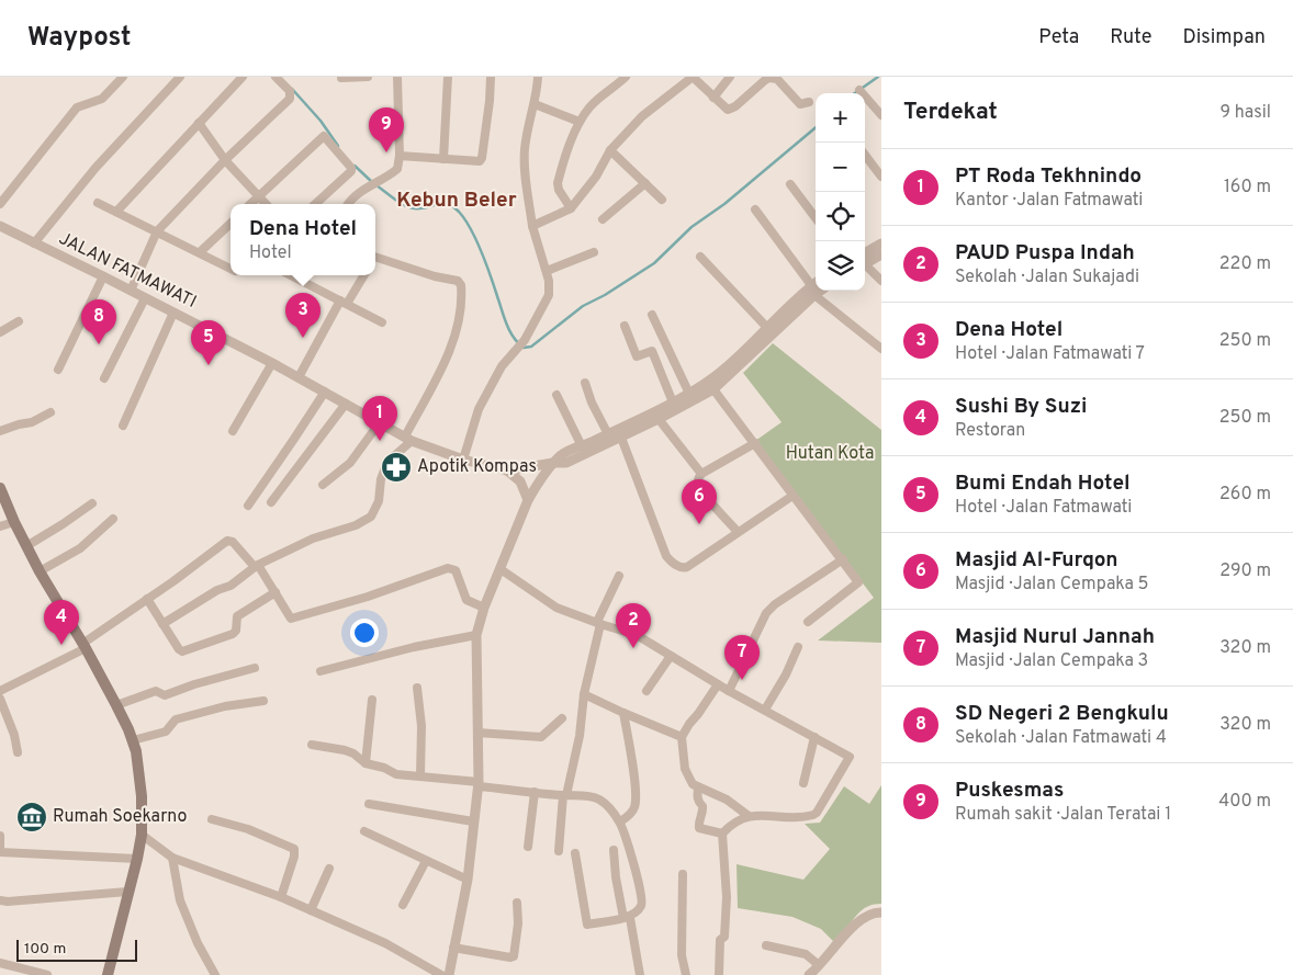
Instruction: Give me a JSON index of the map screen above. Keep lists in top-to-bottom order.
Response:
{
  "streets": {
    "street": ["JALAN FATMAWATI"]
  },
  "districts": ["Kebun Beler"],
  "parks": ["Hutan Kota"],
  "places": {
    "pharmacy": ["Apotik Kompas"],
    "museum": ["Rumah Soekarno"]
  },
  "scale_bar": "100 m",
  "page": {
    "header": "Waypost",
    "nav": ["Peta", "Rute", "Disimpan"],
    "heading": ["Terdekat", "9 hasil"],
    "map_buttons": ["+", "−"],
    "pins": [
      "9",
      "3",
      "8",
      "5",
      "1",
      "6",
      "4",
      "2",
      "7"
    ],
    "list": [
      {
        "mark": "1",
        "name": "PT Roda Tekhnindo",
        "note": "Kantor · Jalan Fatmawati",
        "value": "160 m"
      },
      {
        "mark": "2",
        "name": "PAUD Puspa Indah",
        "note": "Sekolah · Jalan Sukajadi",
        "value": "220 m"
      },
      {
        "mark": "3",
        "name": "Dena Hotel",
        "note": "Hotel · Jalan Fatmawati 7",
        "value": "250 m"
      },
      {
        "mark": "4",
        "name": "Sushi By Suzi",
        "note": "Restoran",
        "value": "250 m"
      },
      {
        "mark": "5",
        "name": "Bumi Endah Hotel",
        "note": "Hotel · Jalan Fatmawati",
        "value": "260 m"
      },
      {
        "mark": "6",
        "name": "Masjid Al-Furqon",
        "note": "Masjid · Jalan Cempaka 5",
        "value": "290 m"
      },
      {
        "mark": "7",
        "name": "Masjid Nurul Jannah",
        "note": "Masjid · Jalan Cempaka 3",
        "value": "320 m"
      },
      {
        "mark": "8",
        "name": "SD Negeri 2 Bengkulu",
        "note": "Sekolah · Jalan Fatmawati 4",
        "value": "320 m"
      },
      {
        "mark": "9",
        "name": "Puskesmas",
        "note": "Rumah sakit · Jalan Teratai 1",
        "value": "400 m"
      }
    ],
    "popup": ["Dena Hotel", "Hotel"],
    "scale": "100 m"
  }
}
